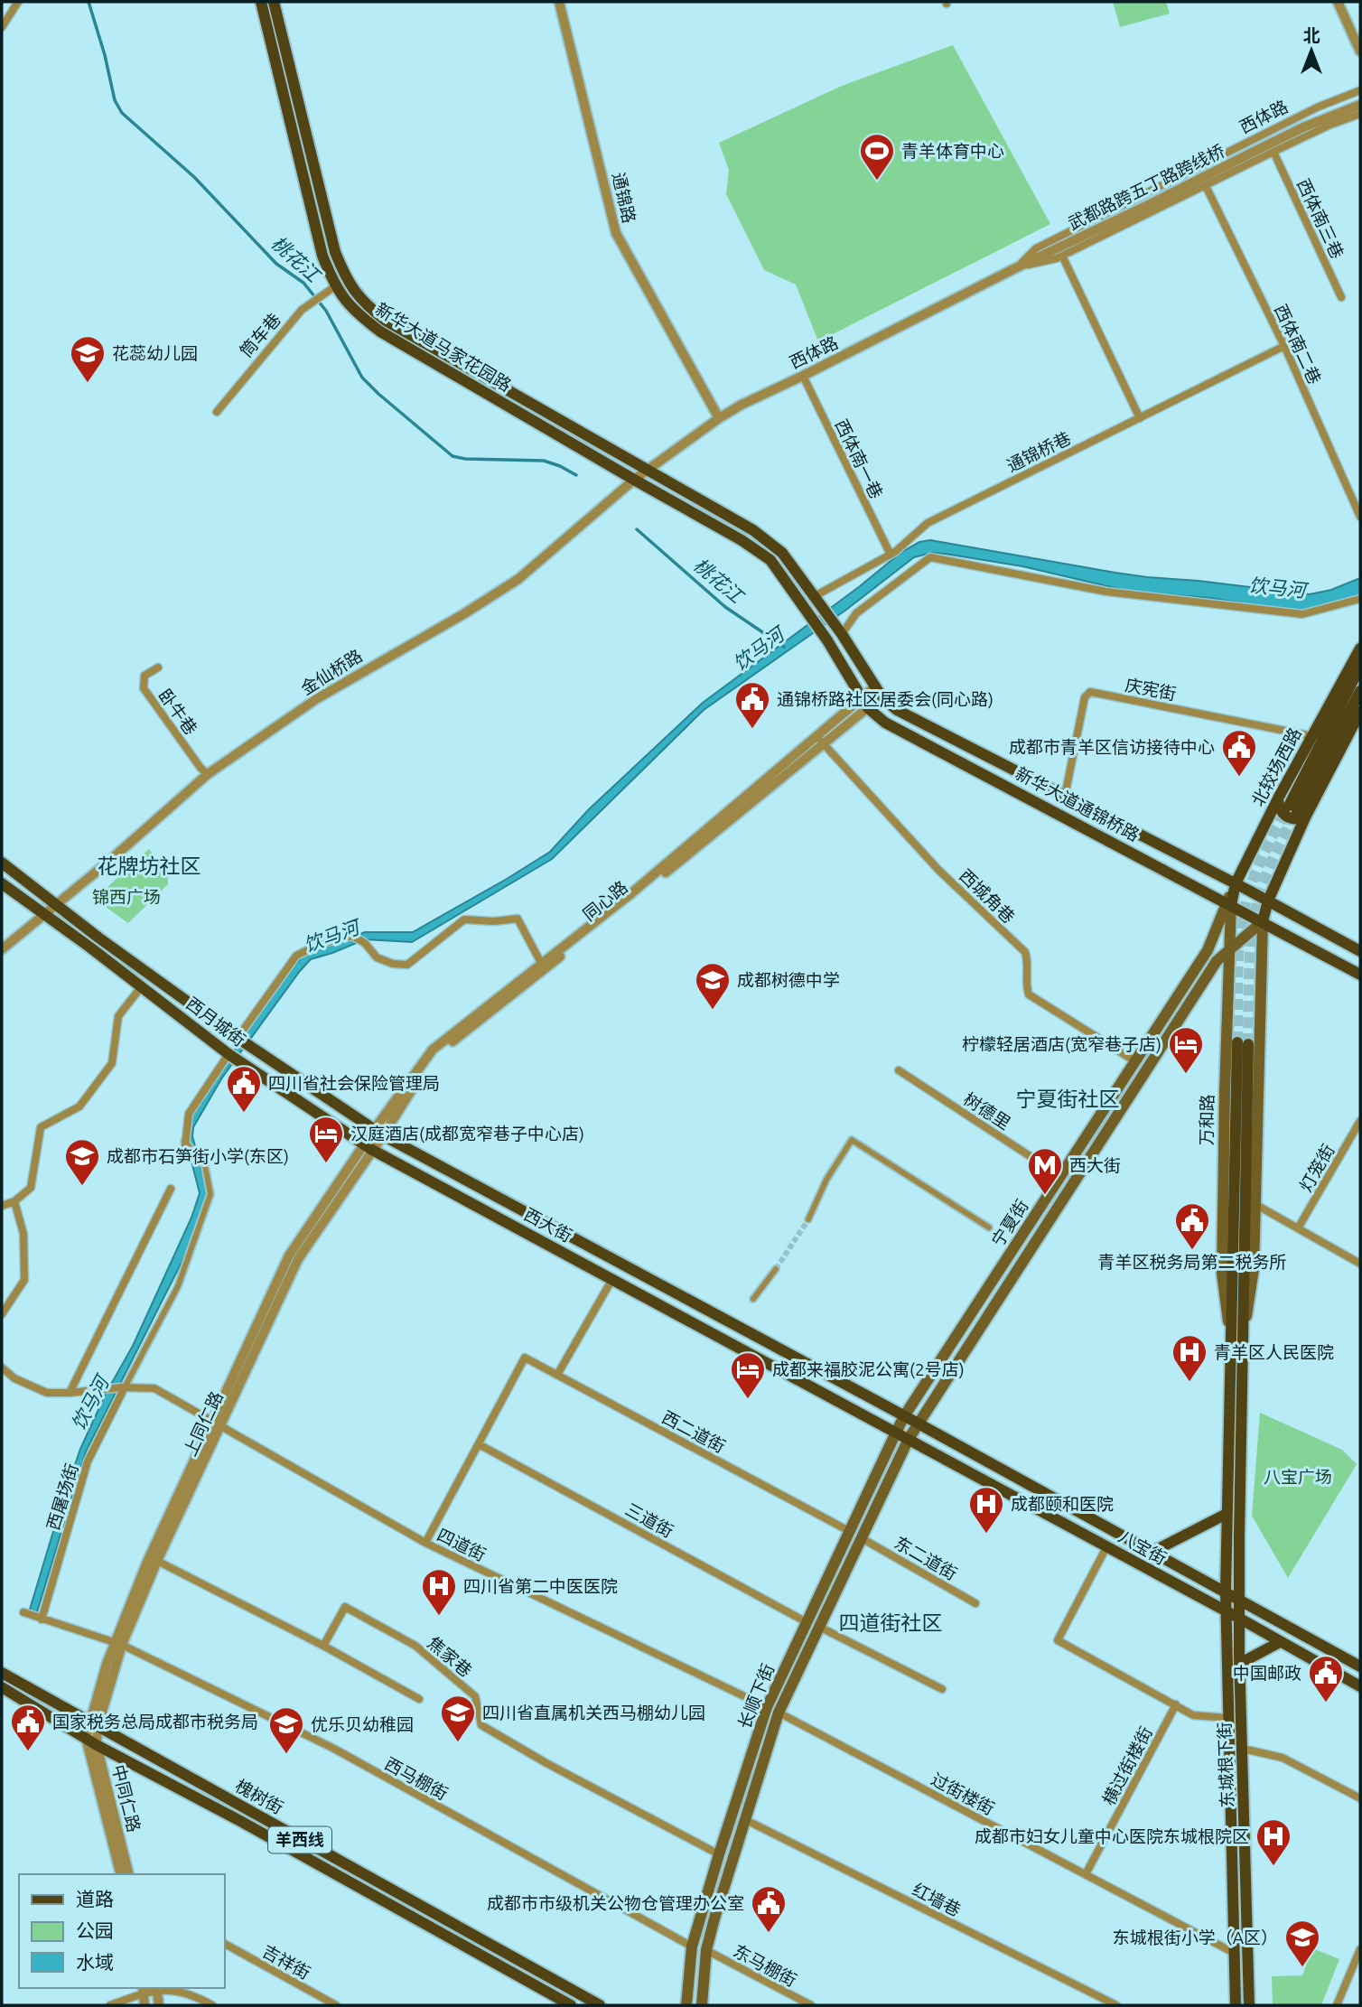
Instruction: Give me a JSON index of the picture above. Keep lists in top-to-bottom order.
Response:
{
  "streets": {
    "main road": [
      "新华大道马家花园路",
      "北较场西路",
      "新华大道通锦桥路",
      "西月城街",
      "万和路",
      "宁夏街",
      "西大街",
      "八宝街",
      "长顺下街",
      "东城根下街",
      "槐树街",
      "羊西线"
    ],
    "street": [
      "西体路",
      "武都路跨五丁路跨线桥",
      "通锦路",
      "西体南三巷",
      "筒车巷",
      "西体南二巷",
      "通锦桥巷",
      "西体南一巷",
      "金仙桥路",
      "庆宪街",
      "卧牛巷",
      "西城角巷",
      "同心路",
      "树德里",
      "灯笼街",
      "上同仁路",
      "西二道街",
      "西屠场街",
      "三道街",
      "四道街",
      "东二道街",
      "焦家巷",
      "横过街楼街",
      "西马棚街",
      "过街楼街",
      "中同仁路",
      "红墙巷",
      "吉祥街",
      "东马棚街"
    ]
  },
  "crossings": [
    ["西体路", "武都路跨五丁路跨线桥"],
    ["西体路", "通锦路"],
    ["西体路", "西体南三巷"],
    ["西体路", "西体南二巷"],
    ["西体路", "新华大道马家花园路"],
    ["西体路", "西体南一巷"],
    ["西体路", "金仙桥路"],
    ["西体路", "新华大道通锦桥路"],
    ["筒车巷", "新华大道马家花园路"],
    ["西体南二巷", "通锦桥巷"],
    ["新华大道马家花园路", "金仙桥路"],
    ["新华大道马家花园路", "新华大道通锦桥路"],
    ["通锦桥巷", "西体南一巷"],
    ["通锦桥巷", "新华大道通锦桥路"],
    ["金仙桥路", "卧牛巷"],
    ["金仙桥路", "新华大道通锦桥路"],
    ["金仙桥路", "西月城街"],
    ["庆宪街", "北较场西路"],
    ["庆宪街", "新华大道通锦桥路"],
    ["北较场西路", "新华大道通锦桥路"],
    ["北较场西路", "万和路"],
    ["北较场西路", "宁夏街"],
    ["新华大道通锦桥路", "同心路"],
    ["新华大道通锦桥路", "万和路"],
    ["新华大道通锦桥路", "宁夏街"],
    ["西城角巷", "同心路"],
    ["西城角巷", "宁夏街"],
    ["同心路", "西月城街"],
    ["同心路", "西大街"],
    ["同心路", "上同仁路"],
    ["西月城街", "西大街"],
    ["西月城街", "上同仁路"],
    ["树德里", "宁夏街"],
    ["万和路", "宁夏街"],
    ["万和路", "八宝街"],
    ["万和路", "东城根下街"],
    ["宁夏街", "西大街"],
    ["宁夏街", "八宝街"],
    ["宁夏街", "长顺下街"],
    ["西大街", "上同仁路"],
    ["西大街", "八宝街"],
    ["西大街", "长顺下街"],
    ["上同仁路", "四道街"],
    ["上同仁路", "西马棚街"],
    ["上同仁路", "槐树街"],
    ["上同仁路", "中同仁路"],
    ["西二道街", "三道街"],
    ["西二道街", "长顺下街"],
    ["西屠场街", "四道街"],
    ["三道街", "长顺下街"],
    ["四道街", "长顺下街"],
    ["四道街", "过街楼街"],
    ["八宝街", "长顺下街"],
    ["八宝街", "东城根下街"],
    ["东二道街", "长顺下街"],
    ["焦家巷", "长顺下街"],
    ["长顺下街", "西马棚街"],
    ["长顺下街", "过街楼街"],
    ["长顺下街", "红墙巷"],
    ["长顺下街", "东马棚街"],
    ["东城根下街", "过街楼街"],
    ["横过街楼街", "过街楼街"],
    ["槐树街", "中同仁路"]
  ],
  "districts": ["花牌坊社区", "宁夏街社区", "四道街社区"],
  "water": ["桃花江", "饮马河"],
  "parks": ["锦西广场", "八宝广场"],
  "places": {
    "sports": ["青羊体育中心"],
    "school or university": [
      "花蕊幼儿园",
      "成都树德中学",
      "成都市石笋街小学(东区)",
      "四川省直属机关西马棚幼儿园",
      "优乐贝幼稚园",
      "东城根街小学（A区）"
    ],
    "public building": [
      "通锦桥路社区居委会(同心路)",
      "成都市青羊区信访接待中心",
      "四川省社会保险管理局",
      "青羊区税务局第二税务所",
      "中国邮政",
      "国家税务总局成都市税务局",
      "成都市市级机关公物仓管理办公室"
    ],
    "hotel": ["柠檬轻居酒店(宽窄巷子店)", "汉庭酒店(成都宽窄巷子中心店)", "成都来福胶泥公寓(2号店)"],
    "metro station": ["西大街"],
    "hospital": [
      "青羊区人民医院",
      "成都颐和医院",
      "四川省第二中医医院",
      "成都市妇女儿童中心医院东城根院区"
    ]
  },
  "legend": ["道路", "公园", "水域"],
  "north": "top"
}
